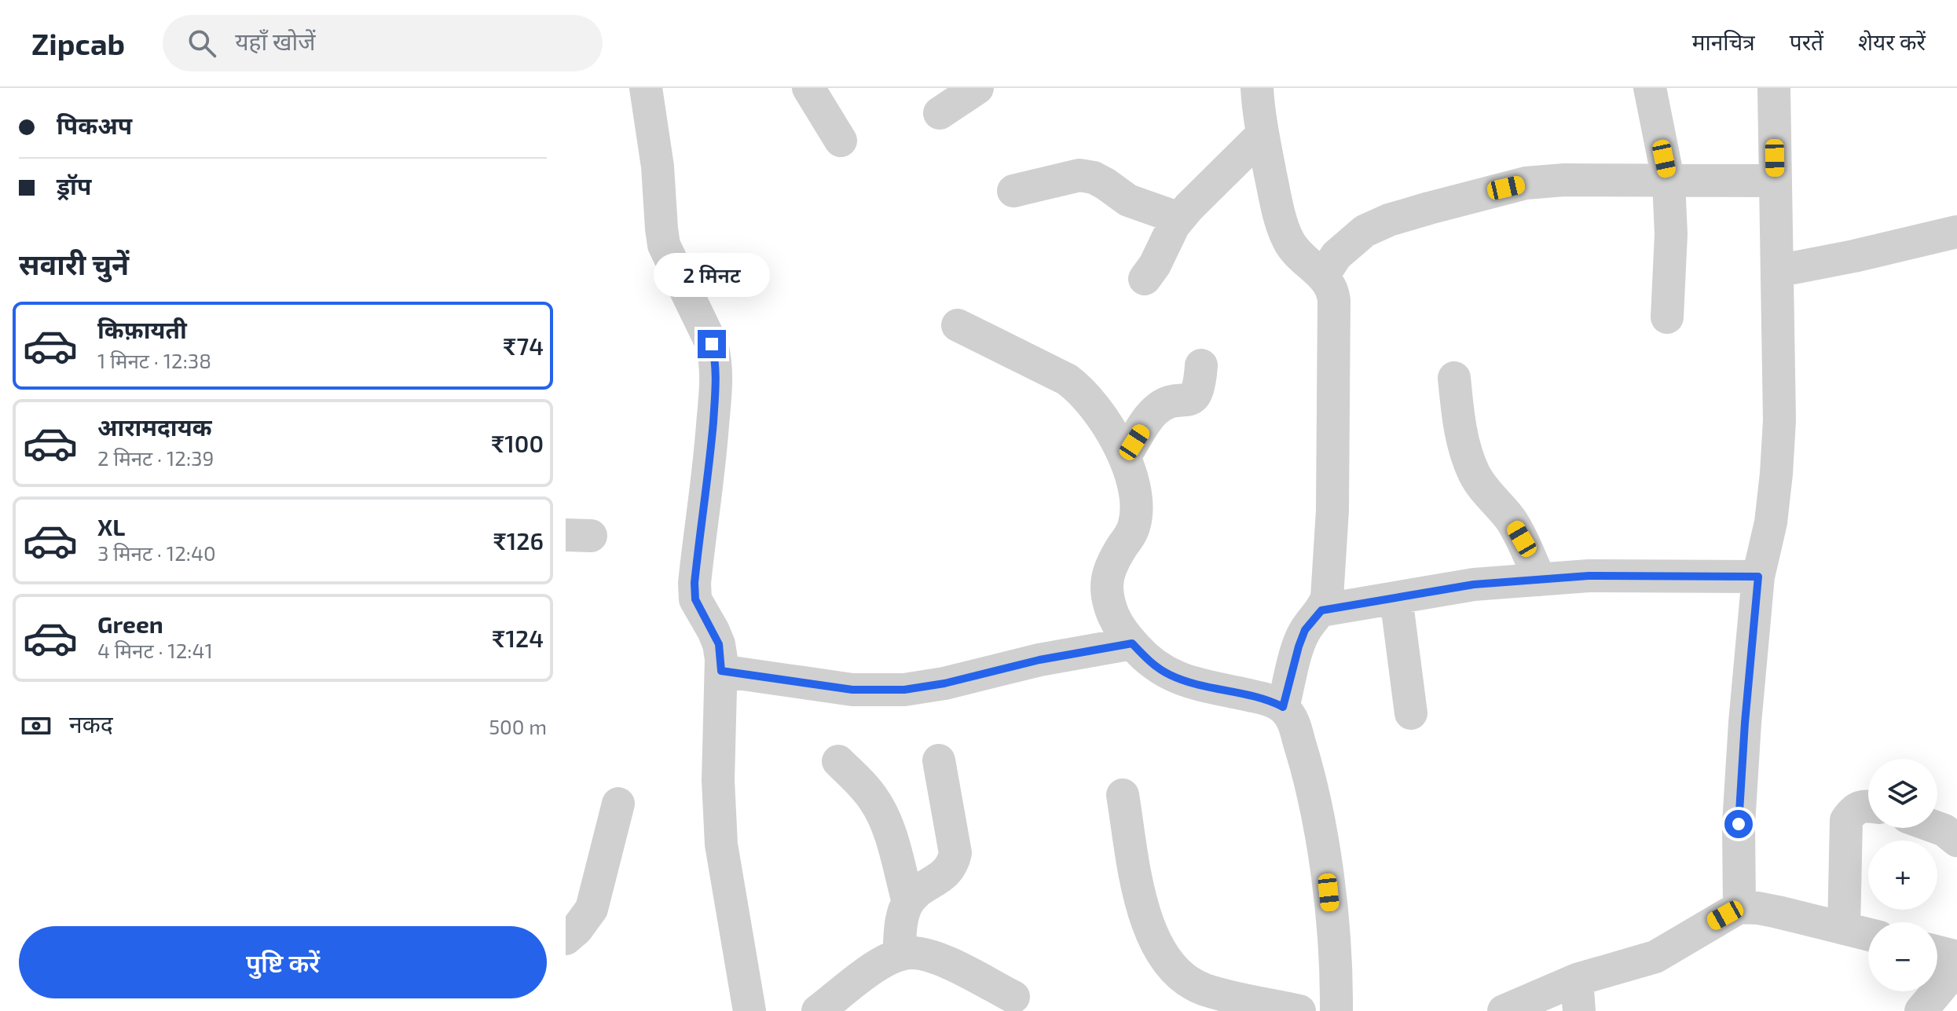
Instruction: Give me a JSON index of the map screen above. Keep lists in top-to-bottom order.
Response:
{
  "page": {
    "header": "Zipcab",
    "search": "यहाँ खोजें",
    "nav": ["मानचित्र", "परतें", "शेयर करें"],
    "banner": ["पिकअप", "ड्रॉप"],
    "heading": "सवारी चुनें",
    "bubble": "2 मिनट",
    "list": [
      {
        "name": "किफ़ायती",
        "note": "1 मिनट · 12:38",
        "value": "₹74"
      },
      {
        "name": "आरामदायक",
        "note": "2 मिनट · 12:39",
        "value": "₹100"
      },
      {
        "name": "XL",
        "note": "3 मिनट · 12:40",
        "value": "₹126"
      },
      {
        "name": "Green",
        "note": "4 मिनट · 12:41",
        "value": "₹124"
      }
    ],
    "pay": ["नकद", "500 m"],
    "map_buttons": ["+", "−"],
    "buttons": "पुष्टि करें"
  }
}
